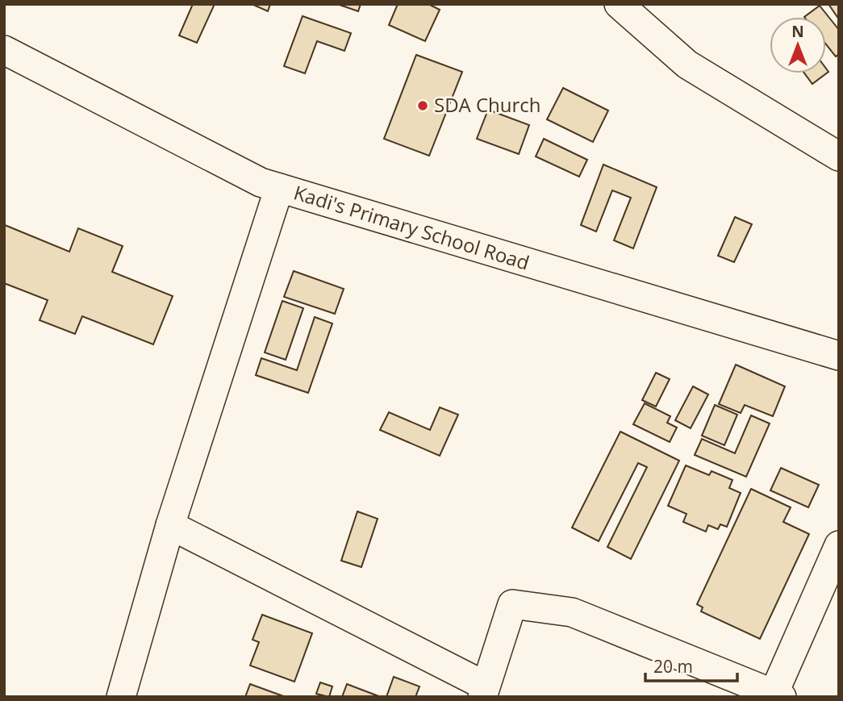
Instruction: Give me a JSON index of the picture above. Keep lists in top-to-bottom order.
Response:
{
  "streets": {
    "street": ["Kadi's Primary School Road"]
  },
  "places": ["SDA Church"],
  "scale_bar": "20 m",
  "north": "top"
}
